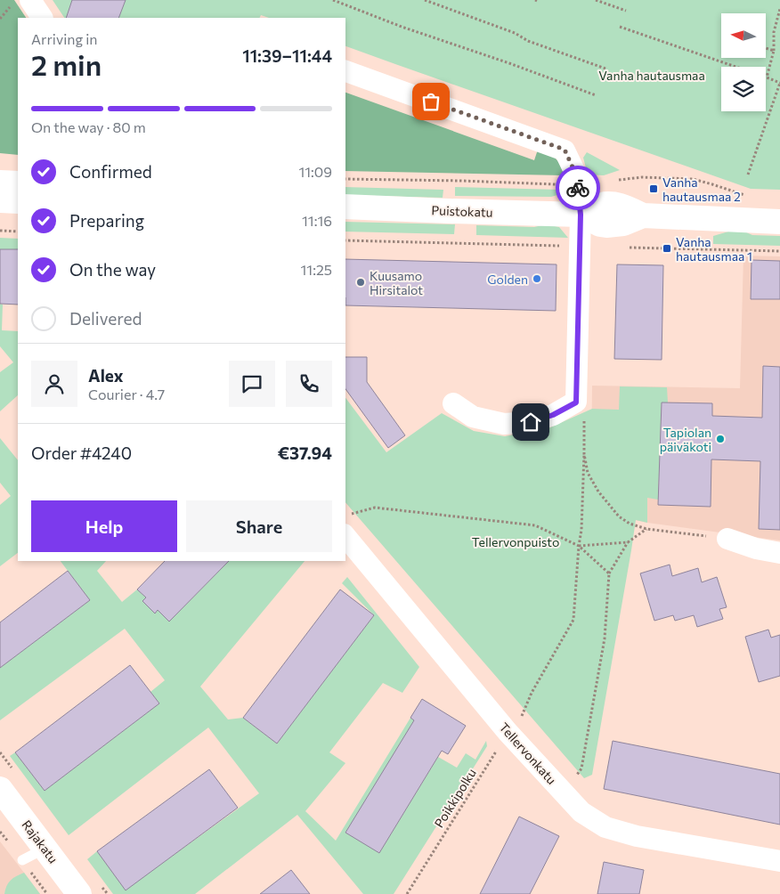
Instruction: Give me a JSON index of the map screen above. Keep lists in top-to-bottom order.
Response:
{
  "streets": {
    "main road": ["Puistokatu", "Rajakatu"],
    "street": ["Tellervonkatu"],
    "path": ["Poikkipolku"]
  },
  "crossings": [
    ["Tellervonkatu", "Poikkipolku"]
  ],
  "parks": ["Vanha hautausmaa", "Tellervonpuisto"],
  "places": {
    "transit": ["Vanha hautausmaa 2", "Vanha hautausmaa 1"],
    "other": ["Golden", "Kuusamo Hirsitalot", "Tapiolan päiväkoti"]
  },
  "north": "left",
  "page": {
    "heading": ["2 min", "Arriving in", "11:39–11:44"],
    "panel": [
      "Alex",
      "Courier · 4.7",
      "Order #4240",
      "€37.94"
    ],
    "bar": "On the way · 80 m",
    "list": [
      ["Confirmed", "11:09"],
      ["Preparing", "11:16"],
      ["On the way", "11:25"],
      "Delivered"
    ],
    "buttons": ["Help", "Share"]
  }
}
